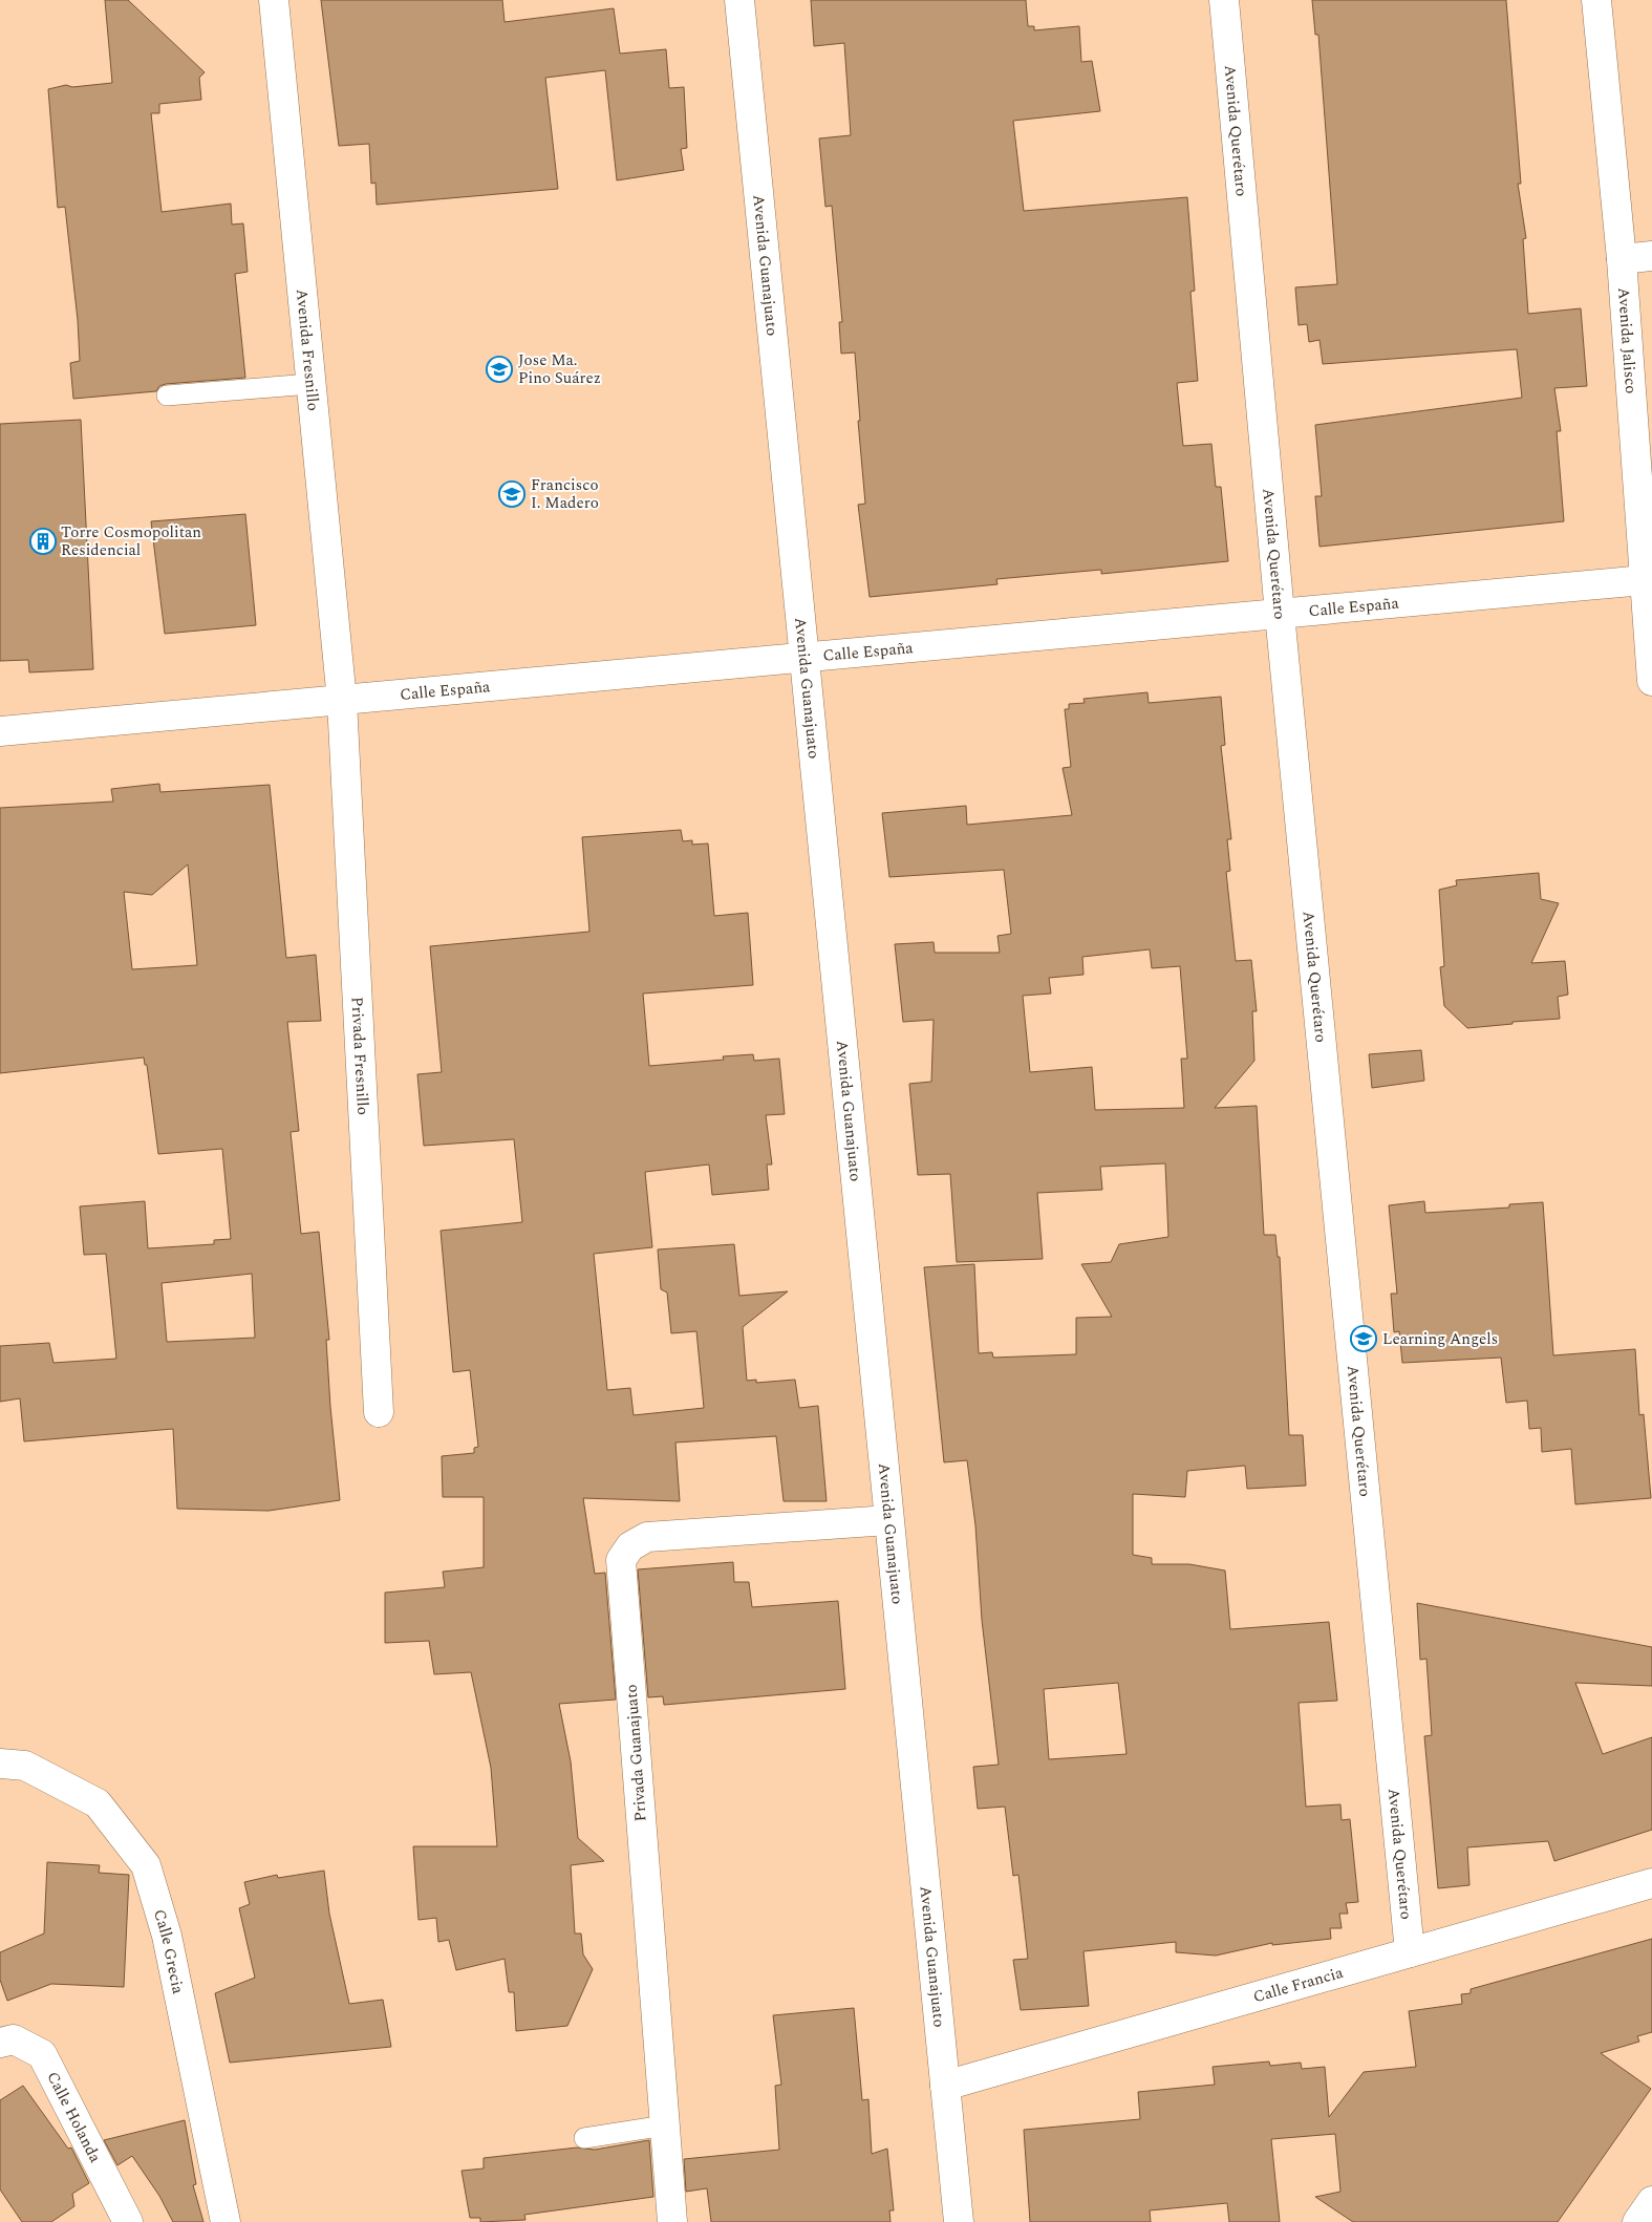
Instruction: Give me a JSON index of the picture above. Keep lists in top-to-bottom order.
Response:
{
  "streets": {
    "street": [
      "Avenida Querétaro",
      "Avenida Guanajuato",
      "Avenida Jalisco",
      "Avenida Fresnillo",
      "Calle España",
      "Privada Fresnillo",
      "Privada Guanajuato",
      "Calle Grecia",
      "Calle Francia",
      "Calle Holanda"
    ]
  },
  "crossings": [
    ["Avenida Querétaro", "Calle España"],
    ["Avenida Querétaro", "Calle Francia"],
    ["Avenida Guanajuato", "Calle España"],
    ["Avenida Guanajuato", "Privada Guanajuato"],
    ["Avenida Guanajuato", "Calle Francia"],
    ["Avenida Jalisco", "Calle España"],
    ["Avenida Fresnillo", "Calle España"],
    ["Avenida Fresnillo", "Privada Fresnillo"],
    ["Calle España", "Privada Fresnillo"]
  ],
  "places": {
    "school or university": ["Jose Ma. Pino Suárez", "Francisco I. Madero", "Learning Angels"],
    "building": ["Torre Cosmopolitan Residencial"]
  }
}
